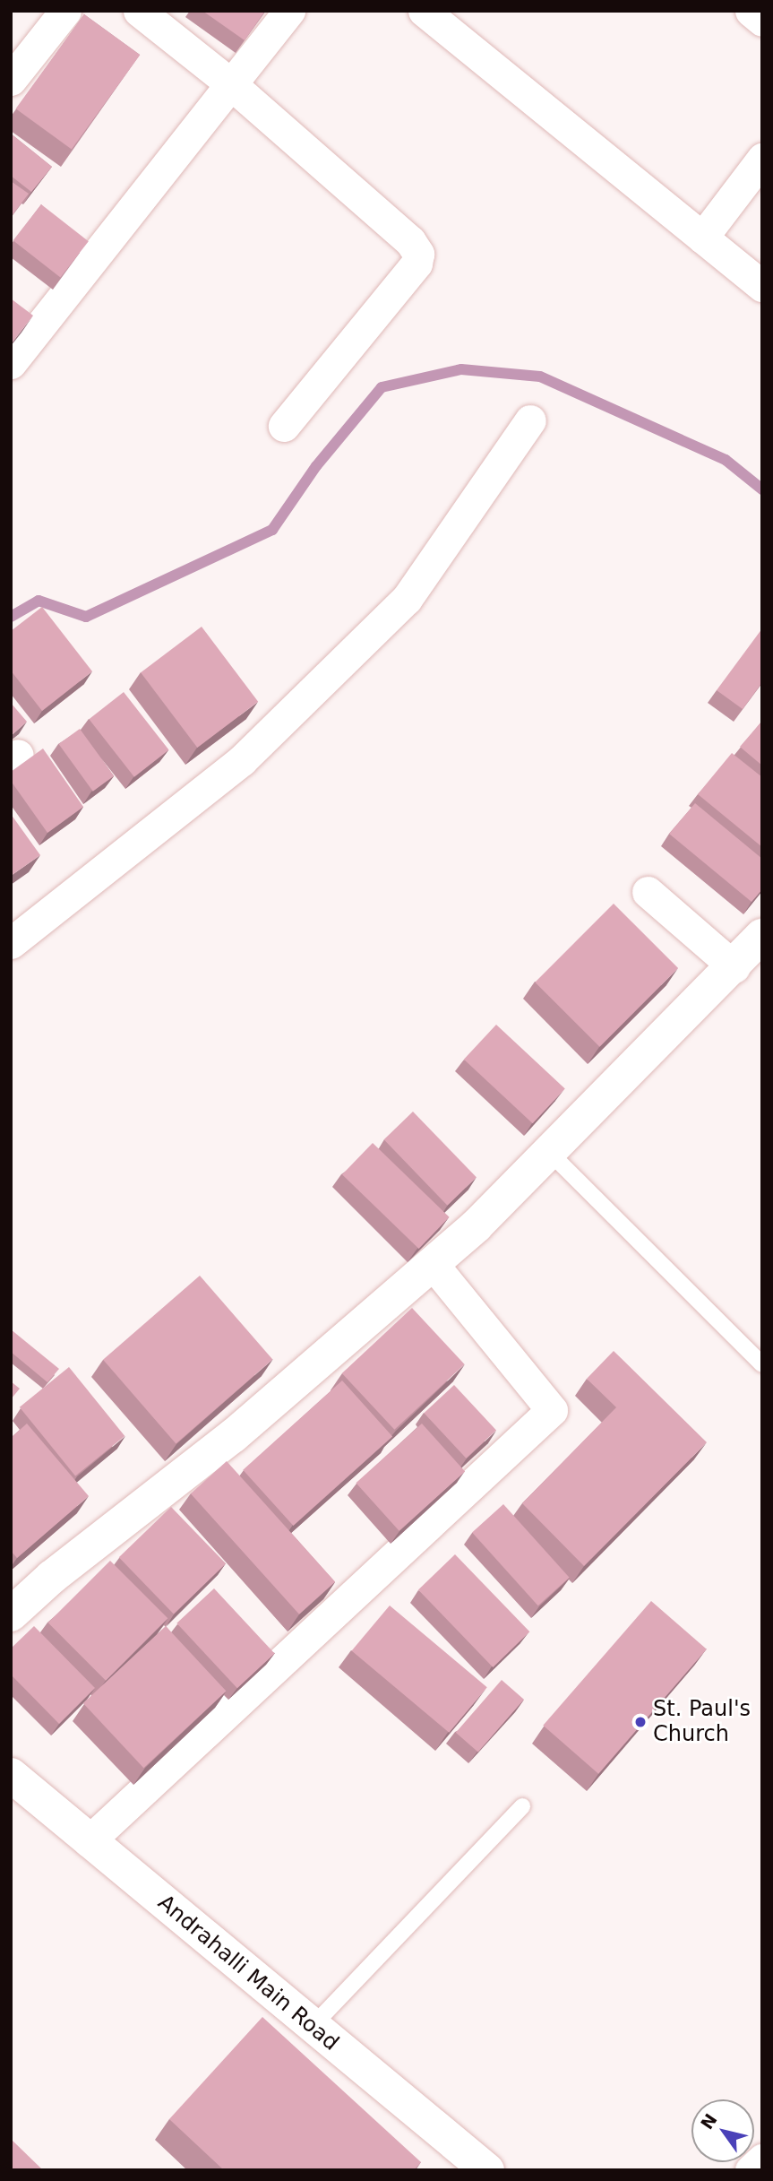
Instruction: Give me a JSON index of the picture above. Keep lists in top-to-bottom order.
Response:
{
  "streets": {
    "street": ["Andrahalli Main Road"]
  },
  "places": ["St. Paul's Church"],
  "north": "top left"
}
